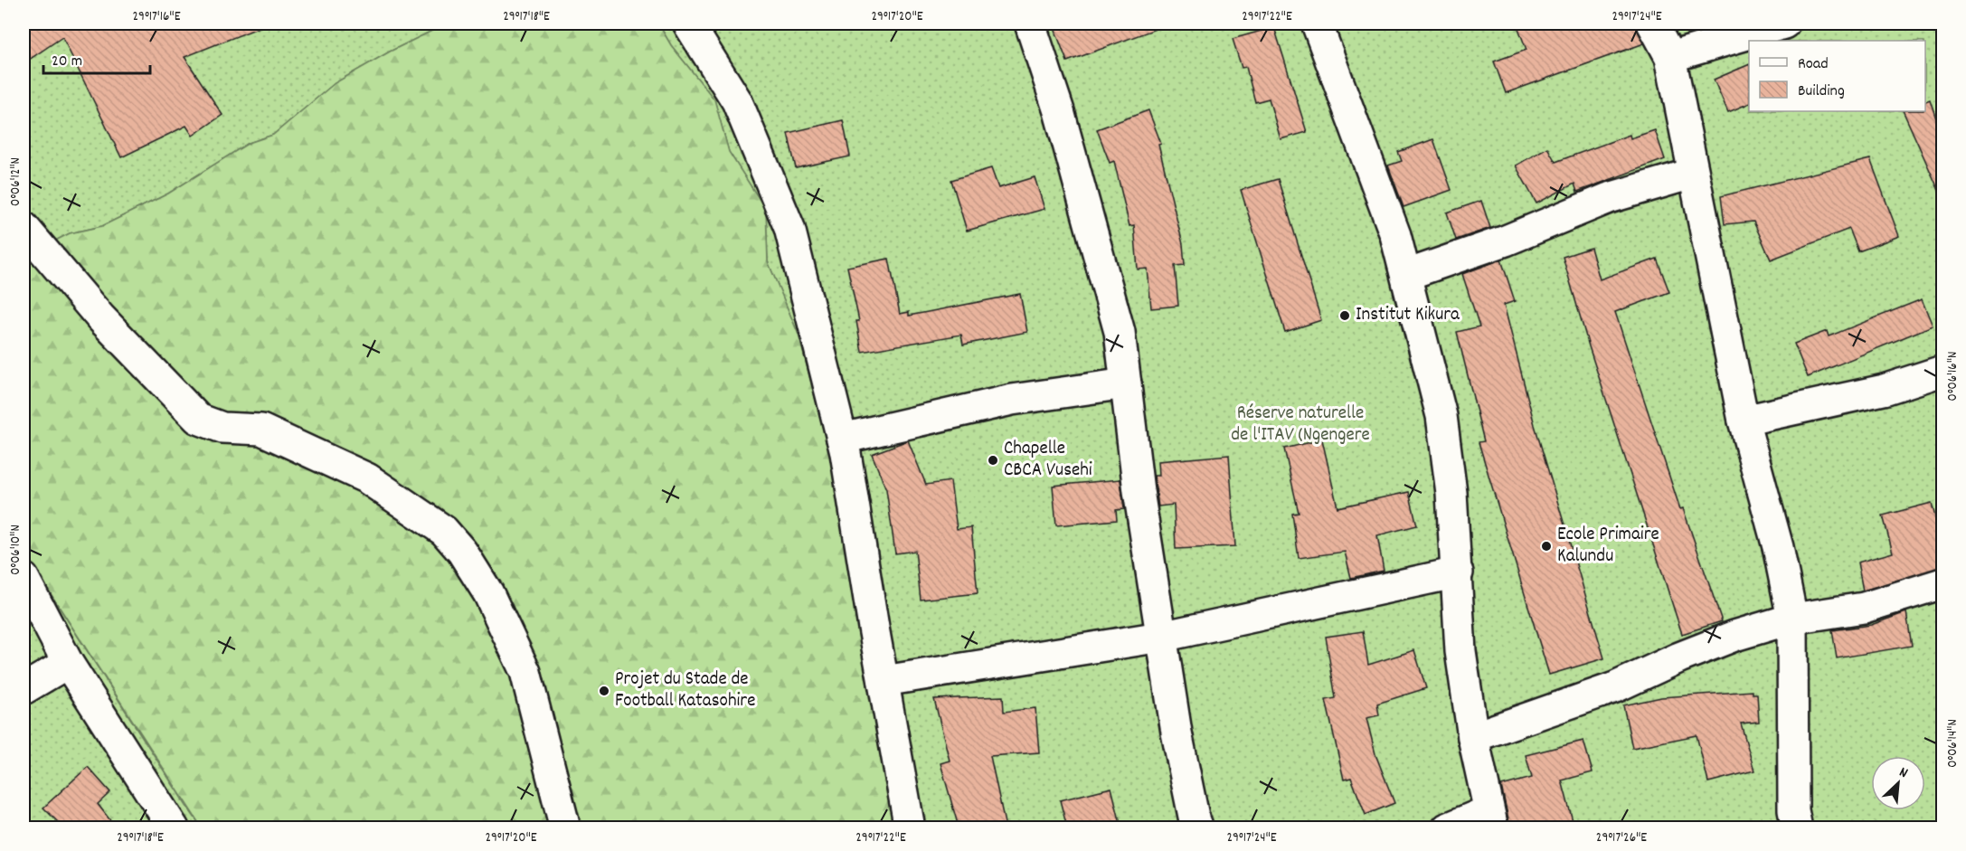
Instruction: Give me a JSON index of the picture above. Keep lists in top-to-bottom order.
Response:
{
  "parks": ["Réserve naturelle de l'ITAV (Ngengere"],
  "places": [
    "Institut Kikura",
    "Chapelle CBCA Vusehi",
    "Ecole Primaire Kalundu",
    "Projet du Stade de Football Katasohire"
  ],
  "legend": ["Road", "Building"],
  "scale_bar": "20 m",
  "north": "top right",
  "coordinates": [
    "29°17'16\"E",
    "29°17'18\"E",
    "29°17'20\"E",
    "29°17'22\"E",
    "29°17'24\"E",
    "0°06'12\"N",
    "0°06'16\"N",
    "0°06'10\"N",
    "0°06'14\"N",
    "29°17'26\"E"
  ]
}
